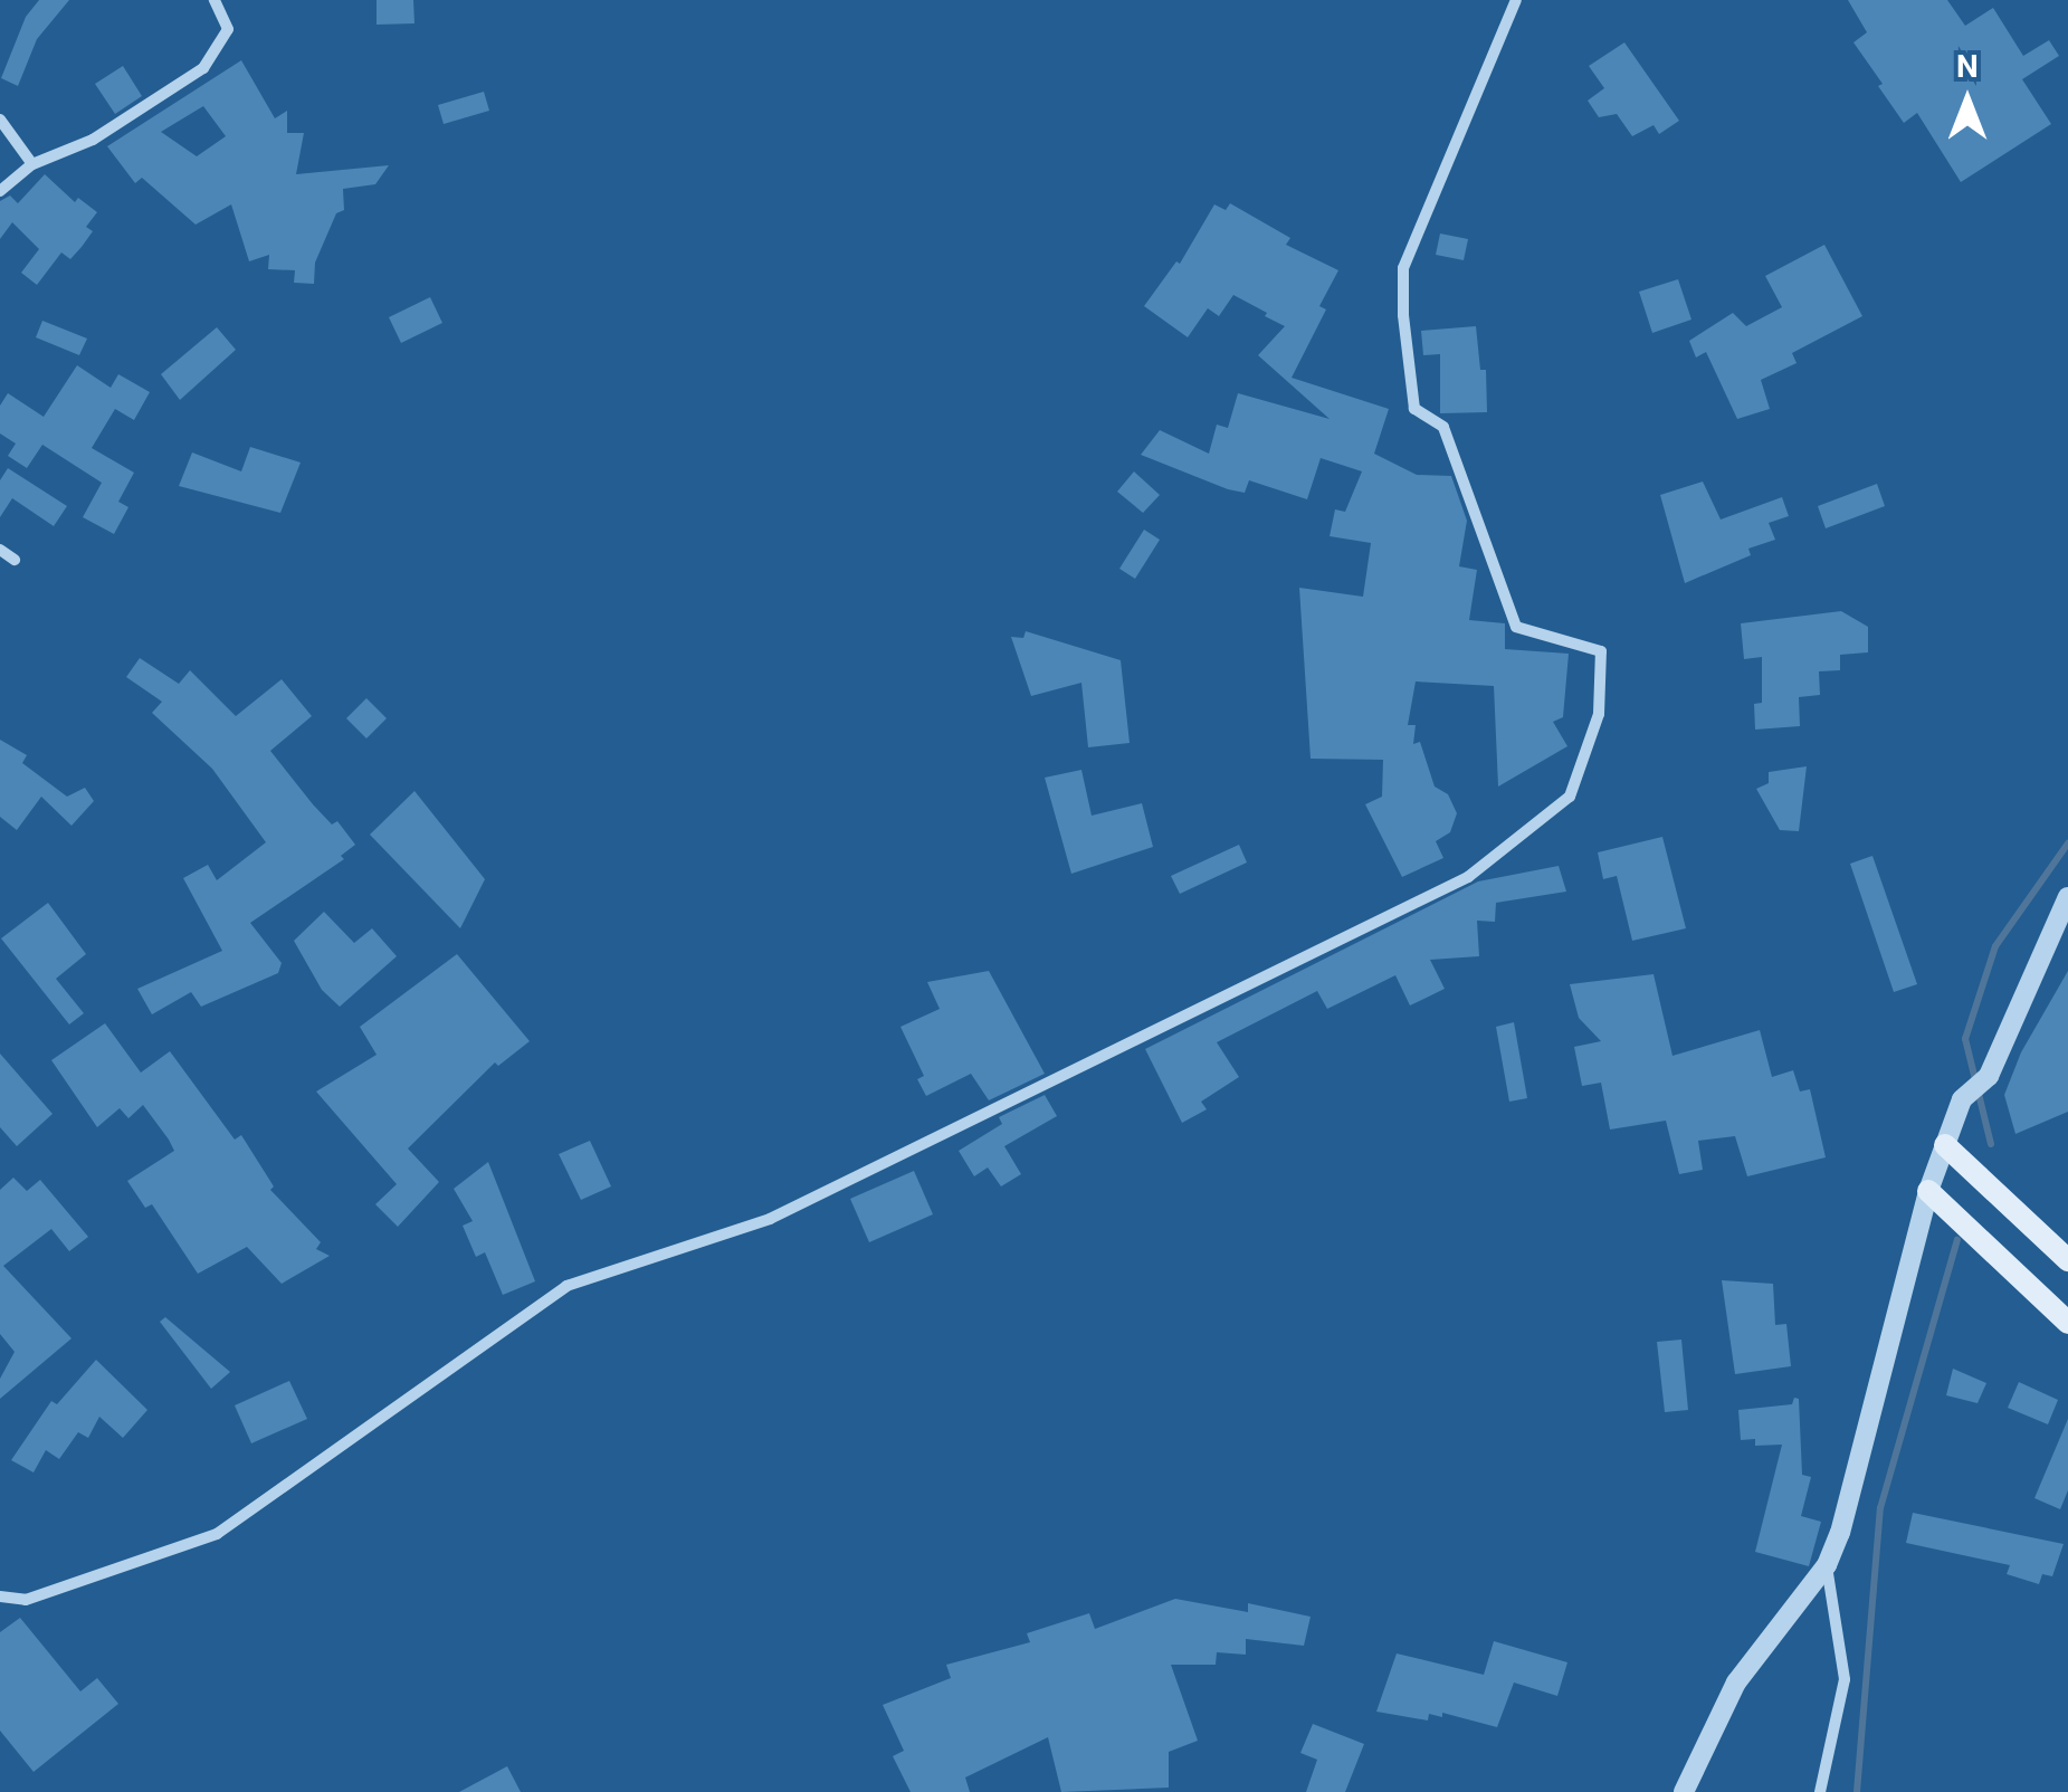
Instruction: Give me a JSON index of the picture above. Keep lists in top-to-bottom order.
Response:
{
  "north": "top"
}
